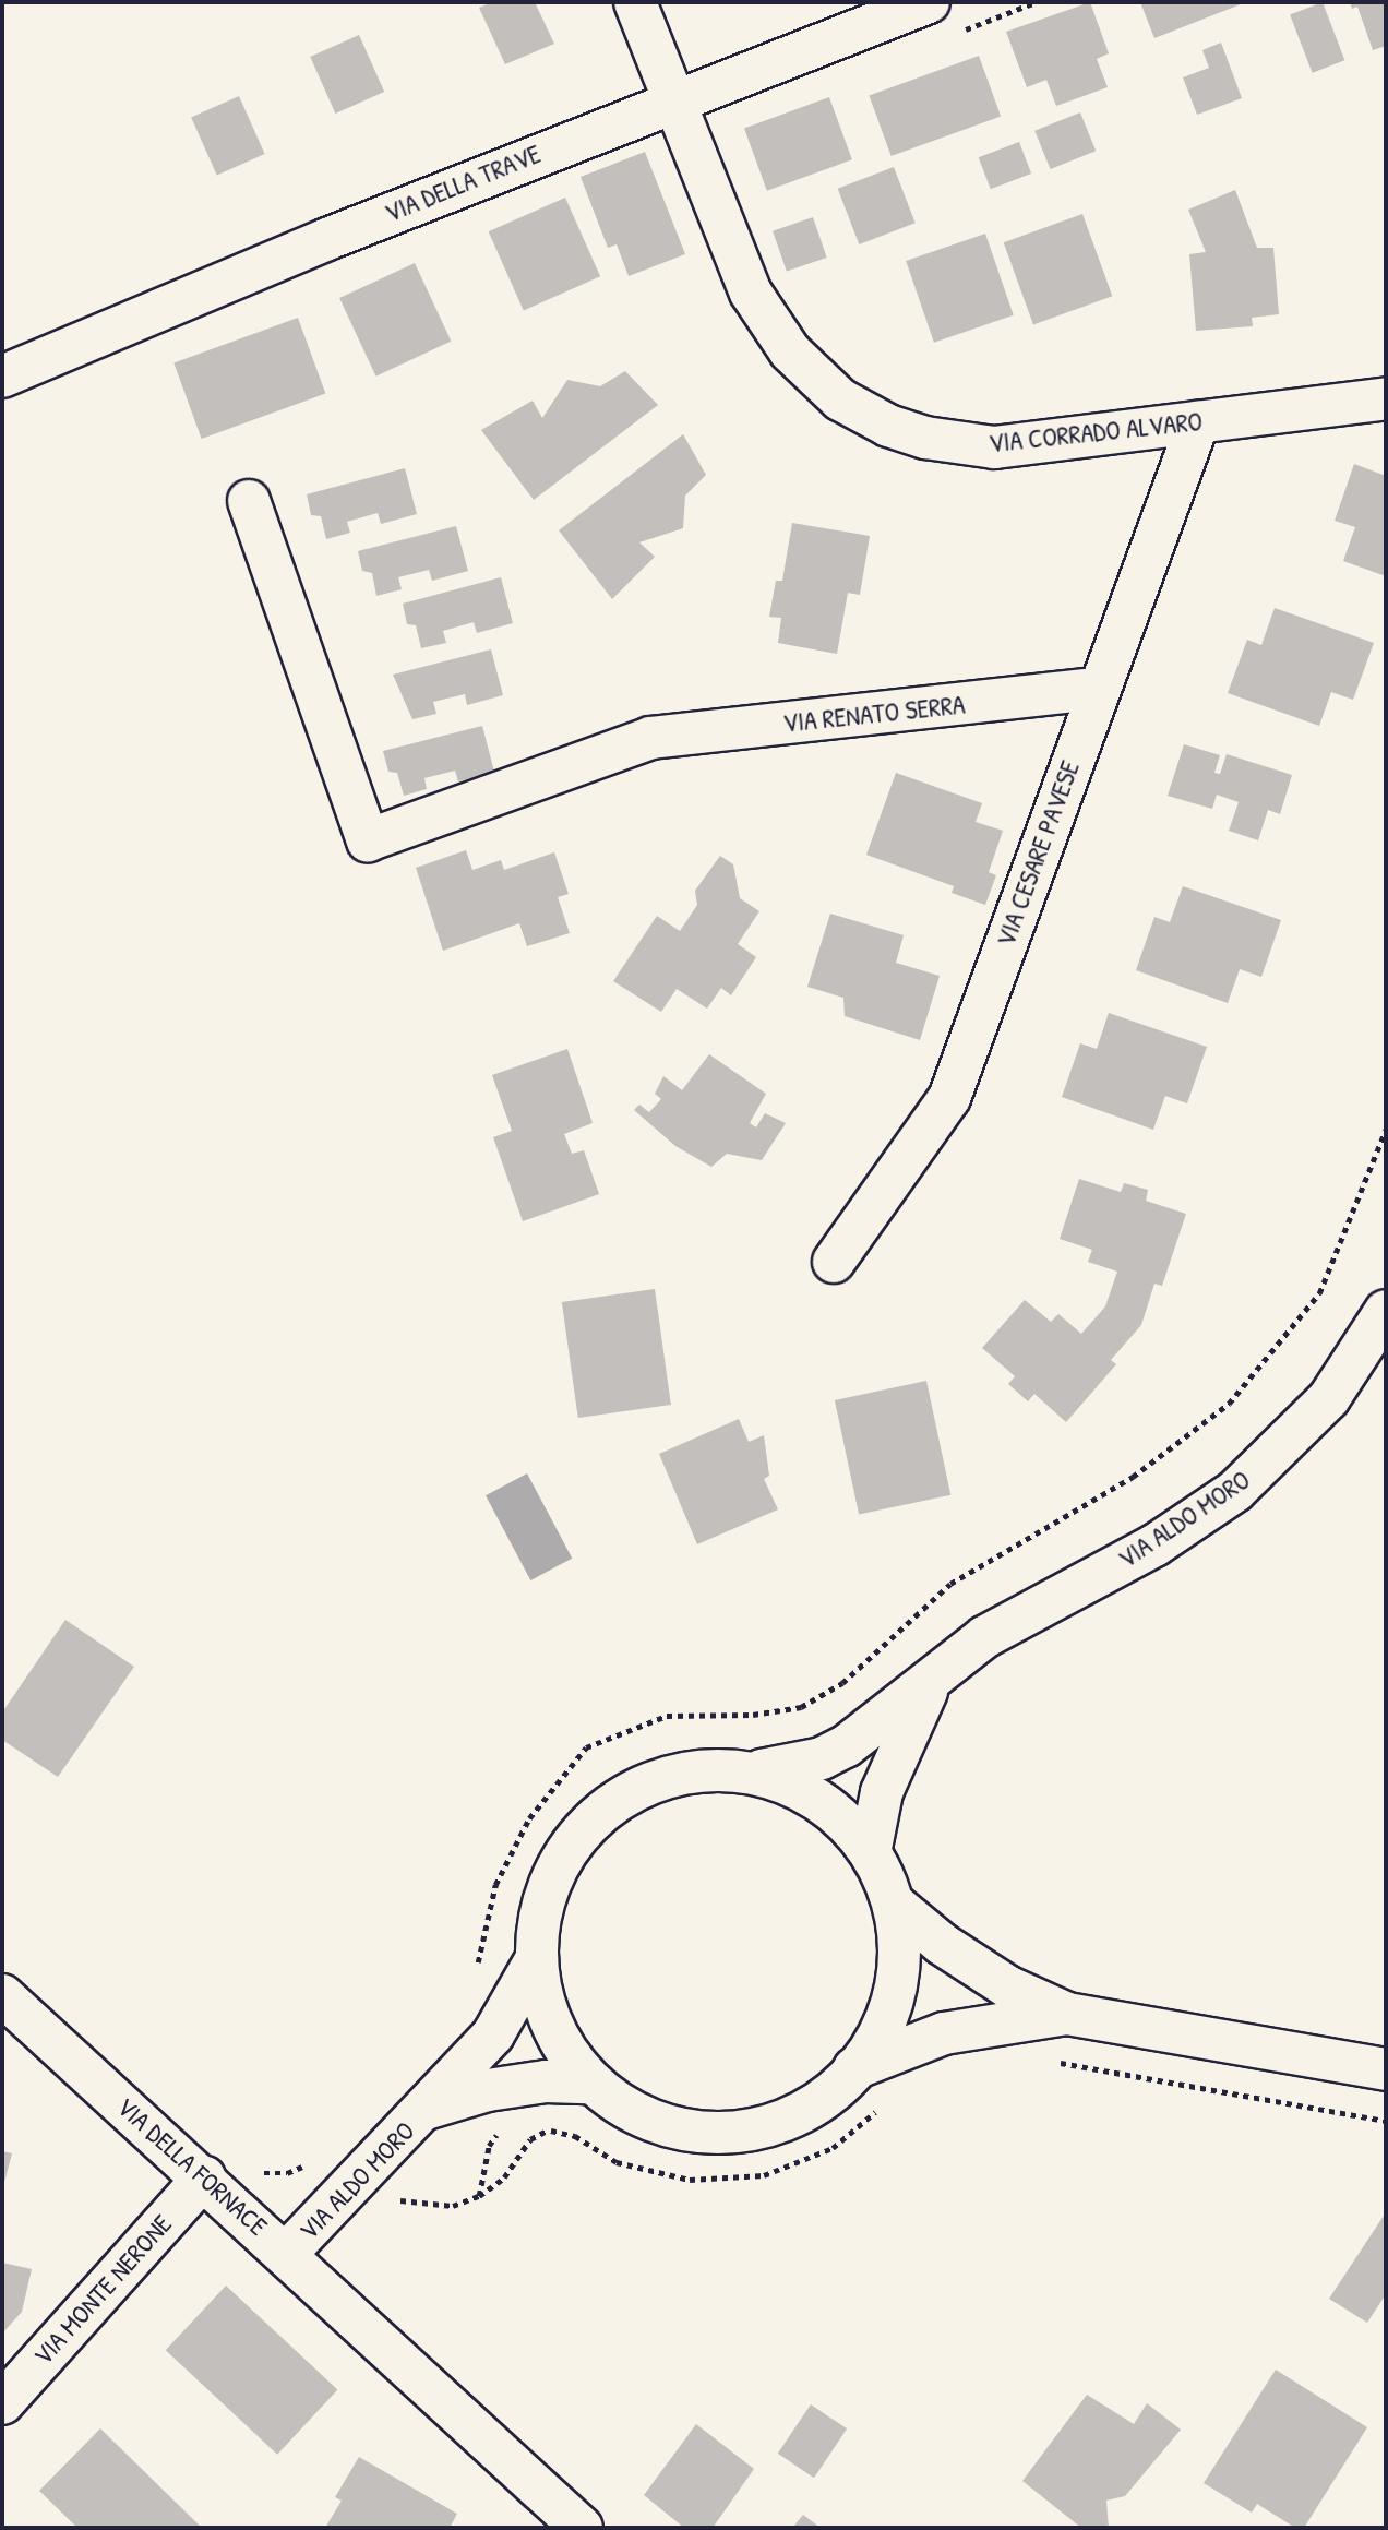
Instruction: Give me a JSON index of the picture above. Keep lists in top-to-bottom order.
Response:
{
  "streets": {
    "street": [
      "VIA DELLA TRAVE",
      "VIA CORRADO ALVARO",
      "VIA RENATO SERRA",
      "VIA CESARE PAVESE",
      "VIA ALDO MORO",
      "VIA DELLA FORNACE",
      "VIA MONTE NERONE"
    ]
  },
  "crossings": [
    ["VIA DELLA TRAVE", "VIA CORRADO ALVARO"],
    ["VIA CORRADO ALVARO", "VIA CESARE PAVESE"],
    ["VIA RENATO SERRA", "VIA CESARE PAVESE"],
    ["VIA ALDO MORO", "VIA DELLA FORNACE"],
    ["VIA DELLA FORNACE", "VIA MONTE NERONE"]
  ]
}
